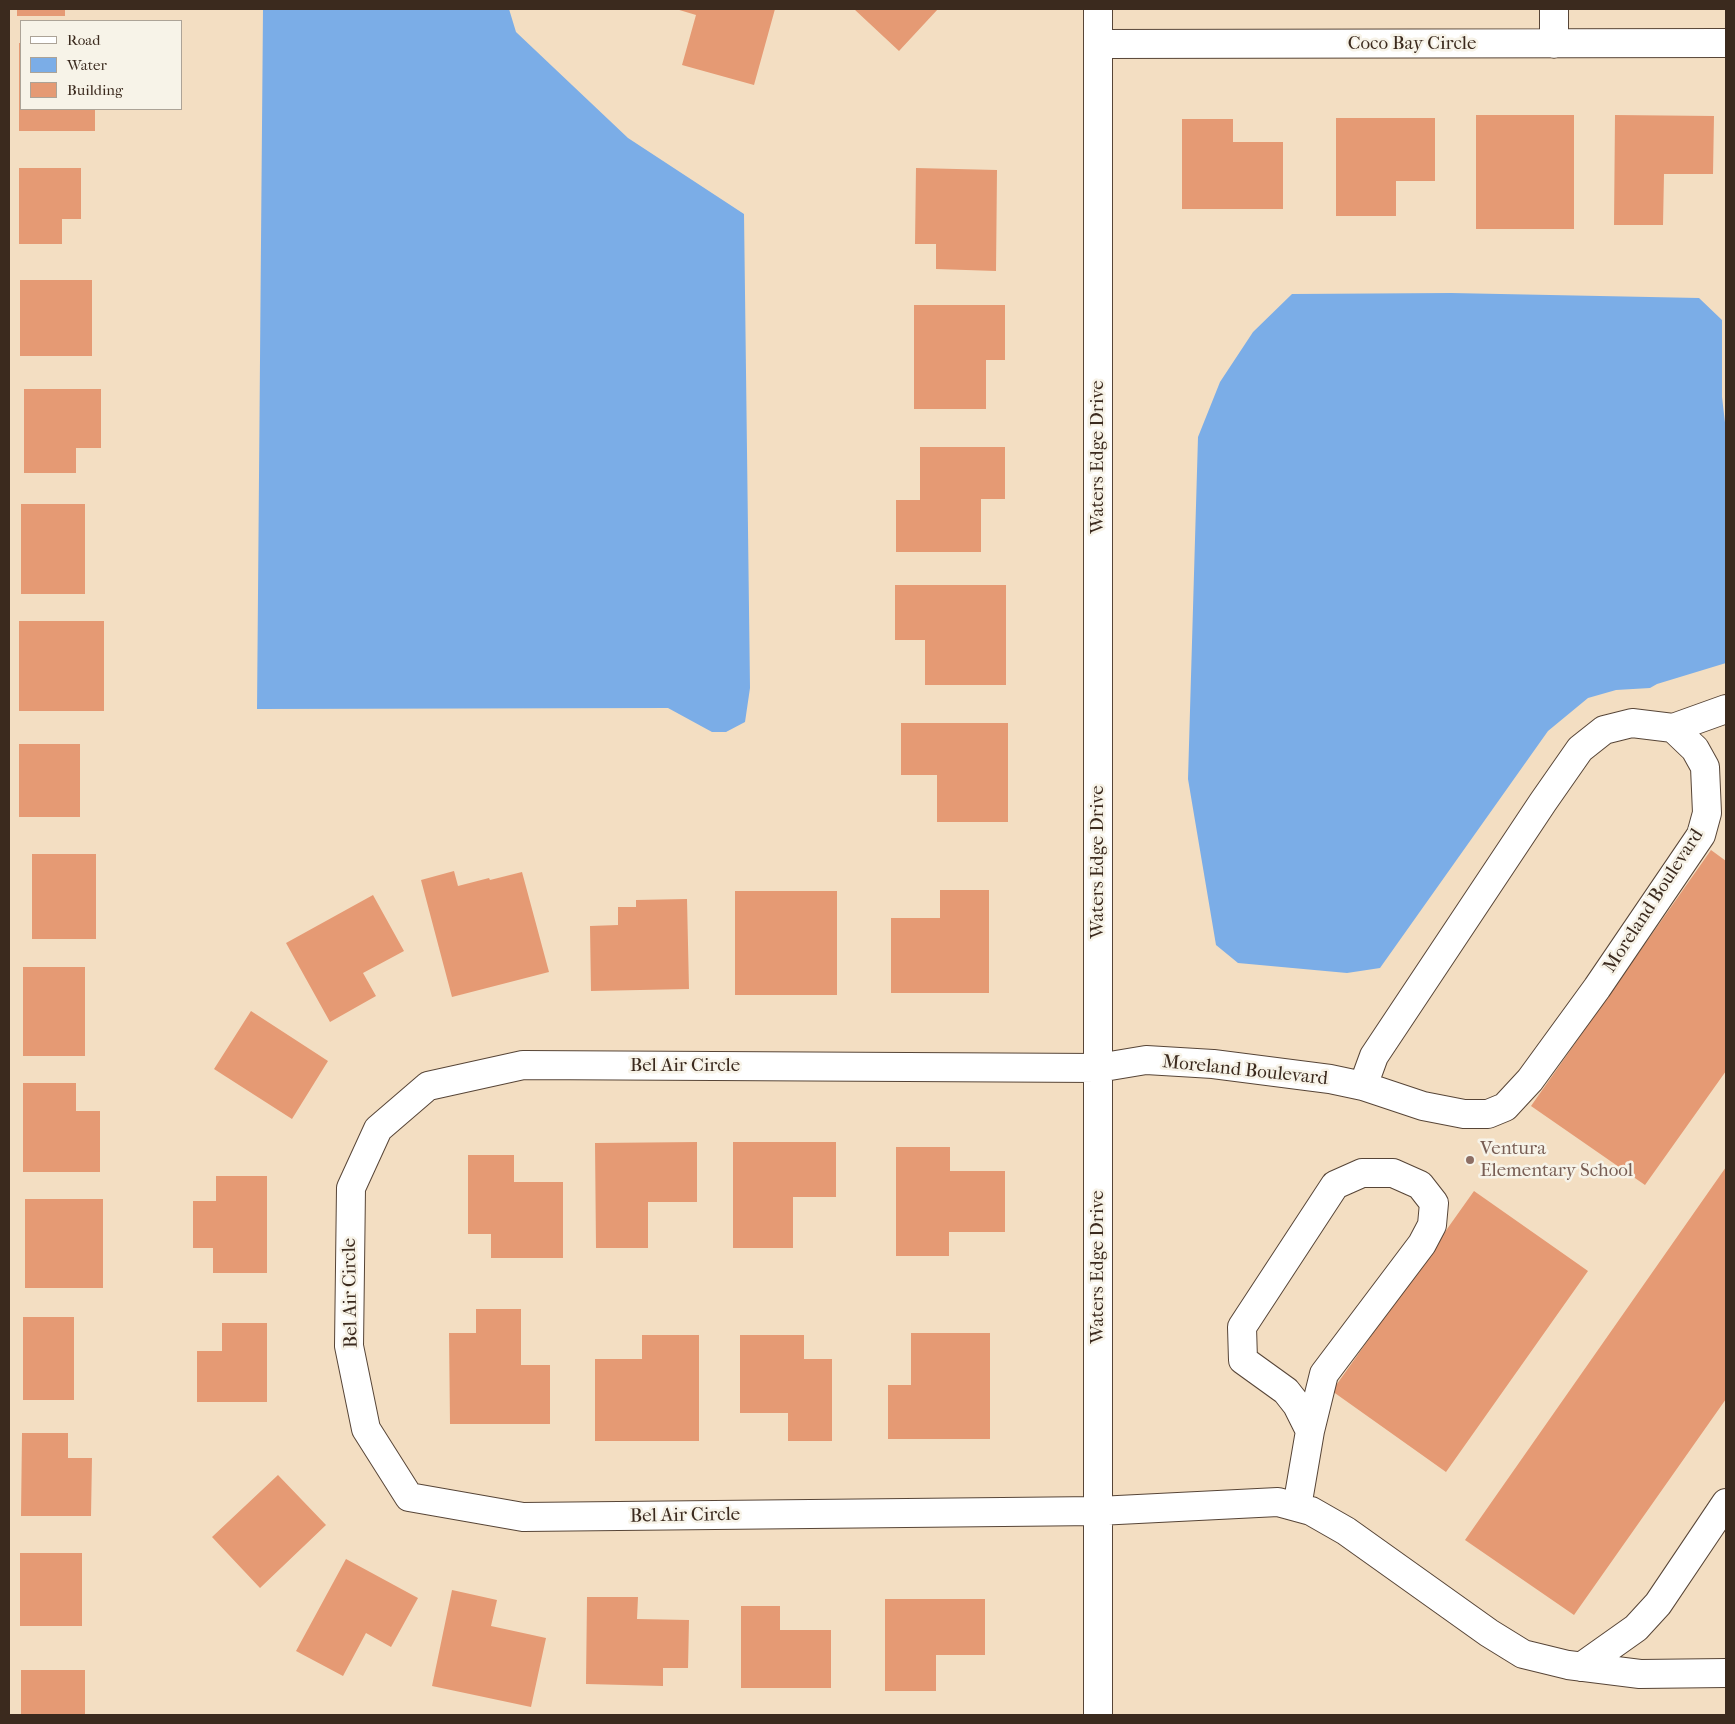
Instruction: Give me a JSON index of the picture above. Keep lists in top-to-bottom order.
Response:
{
  "streets": {
    "street": [
      "Coco Bay Circle",
      "Waters Edge Drive",
      "Moreland Boulevard",
      "Bel Air Circle"
    ]
  },
  "crossings": [
    ["Coco Bay Circle", "Waters Edge Drive"],
    ["Waters Edge Drive", "Moreland Boulevard"],
    ["Waters Edge Drive", "Bel Air Circle"],
    ["Moreland Boulevard", "Bel Air Circle"]
  ],
  "places": ["Ventura Elementary School"],
  "legend": ["Road", "Water", "Building"]
}
